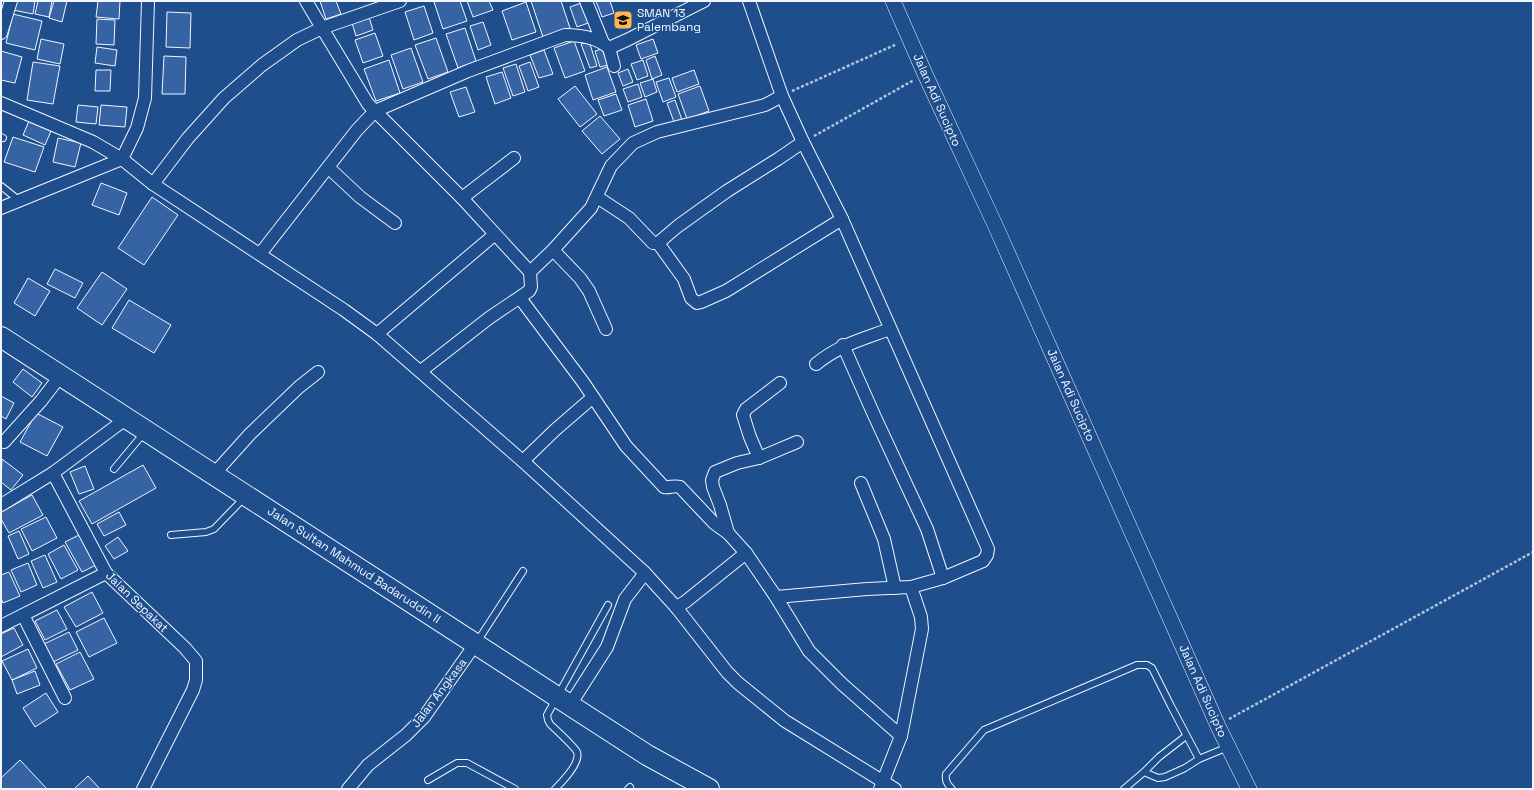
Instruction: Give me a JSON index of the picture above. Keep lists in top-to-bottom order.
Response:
{
  "streets": {
    "highway": ["Jalan Sultan Mahmud Badaruddin II"],
    "street": ["Jalan Adi Sucipto", "Jalan Sepakat", "Jalan Angkasa"]
  },
  "crossings": [
    ["Jalan Sultan Mahmud Badaruddin II", "Jalan Angkasa"]
  ],
  "places": {
    "school or university": ["SMAN 13 Palembang"]
  }
}
